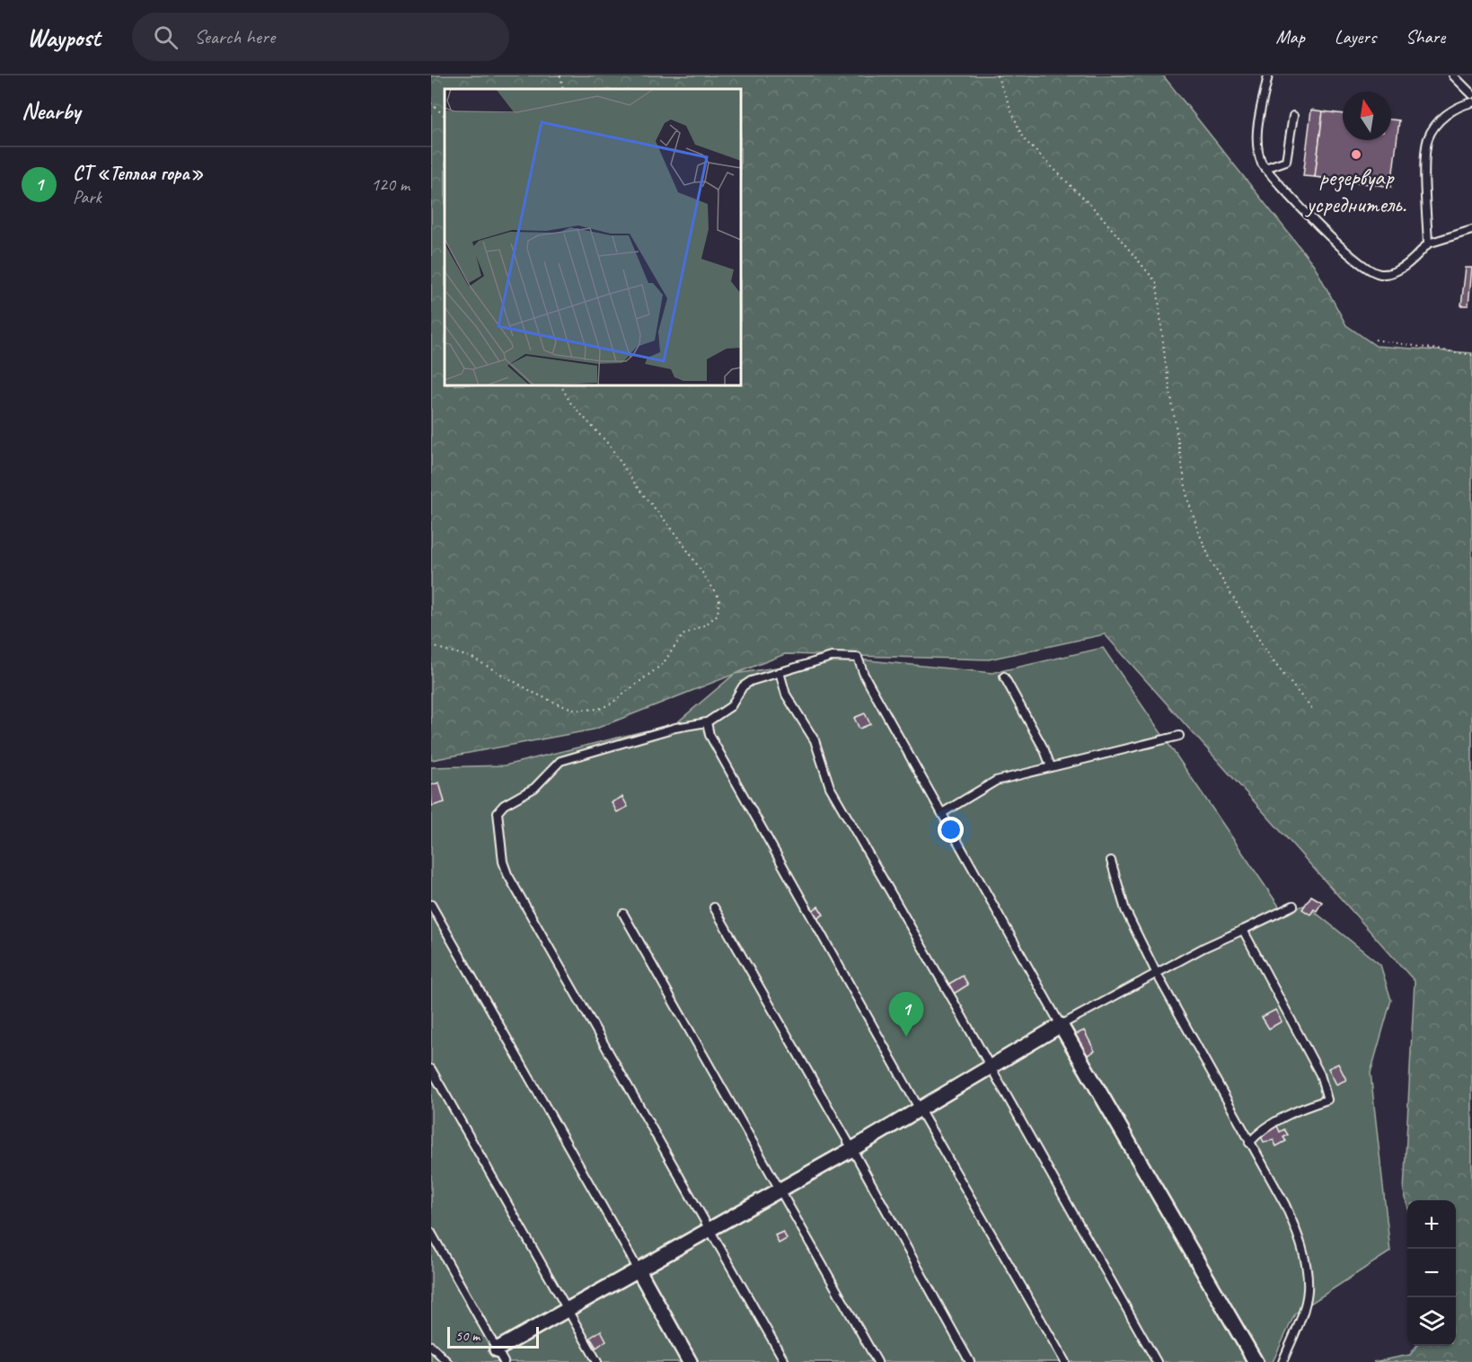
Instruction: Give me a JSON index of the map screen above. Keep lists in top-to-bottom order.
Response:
{
  "places": ["резервуар усреднитель."],
  "scale_bar": "50 m",
  "north": "top",
  "page": {
    "header": "Waypost",
    "search": "Search here",
    "nav": ["Map", "Layers", "Share"],
    "heading": "Nearby",
    "list": [
      {
        "mark": "1",
        "name": "СТ «Теплая гора»",
        "note": "Park",
        "value": "120 m"
      }
    ],
    "pins": "1",
    "map_buttons": ["+", "−"],
    "scale": "50 m"
  }
}
